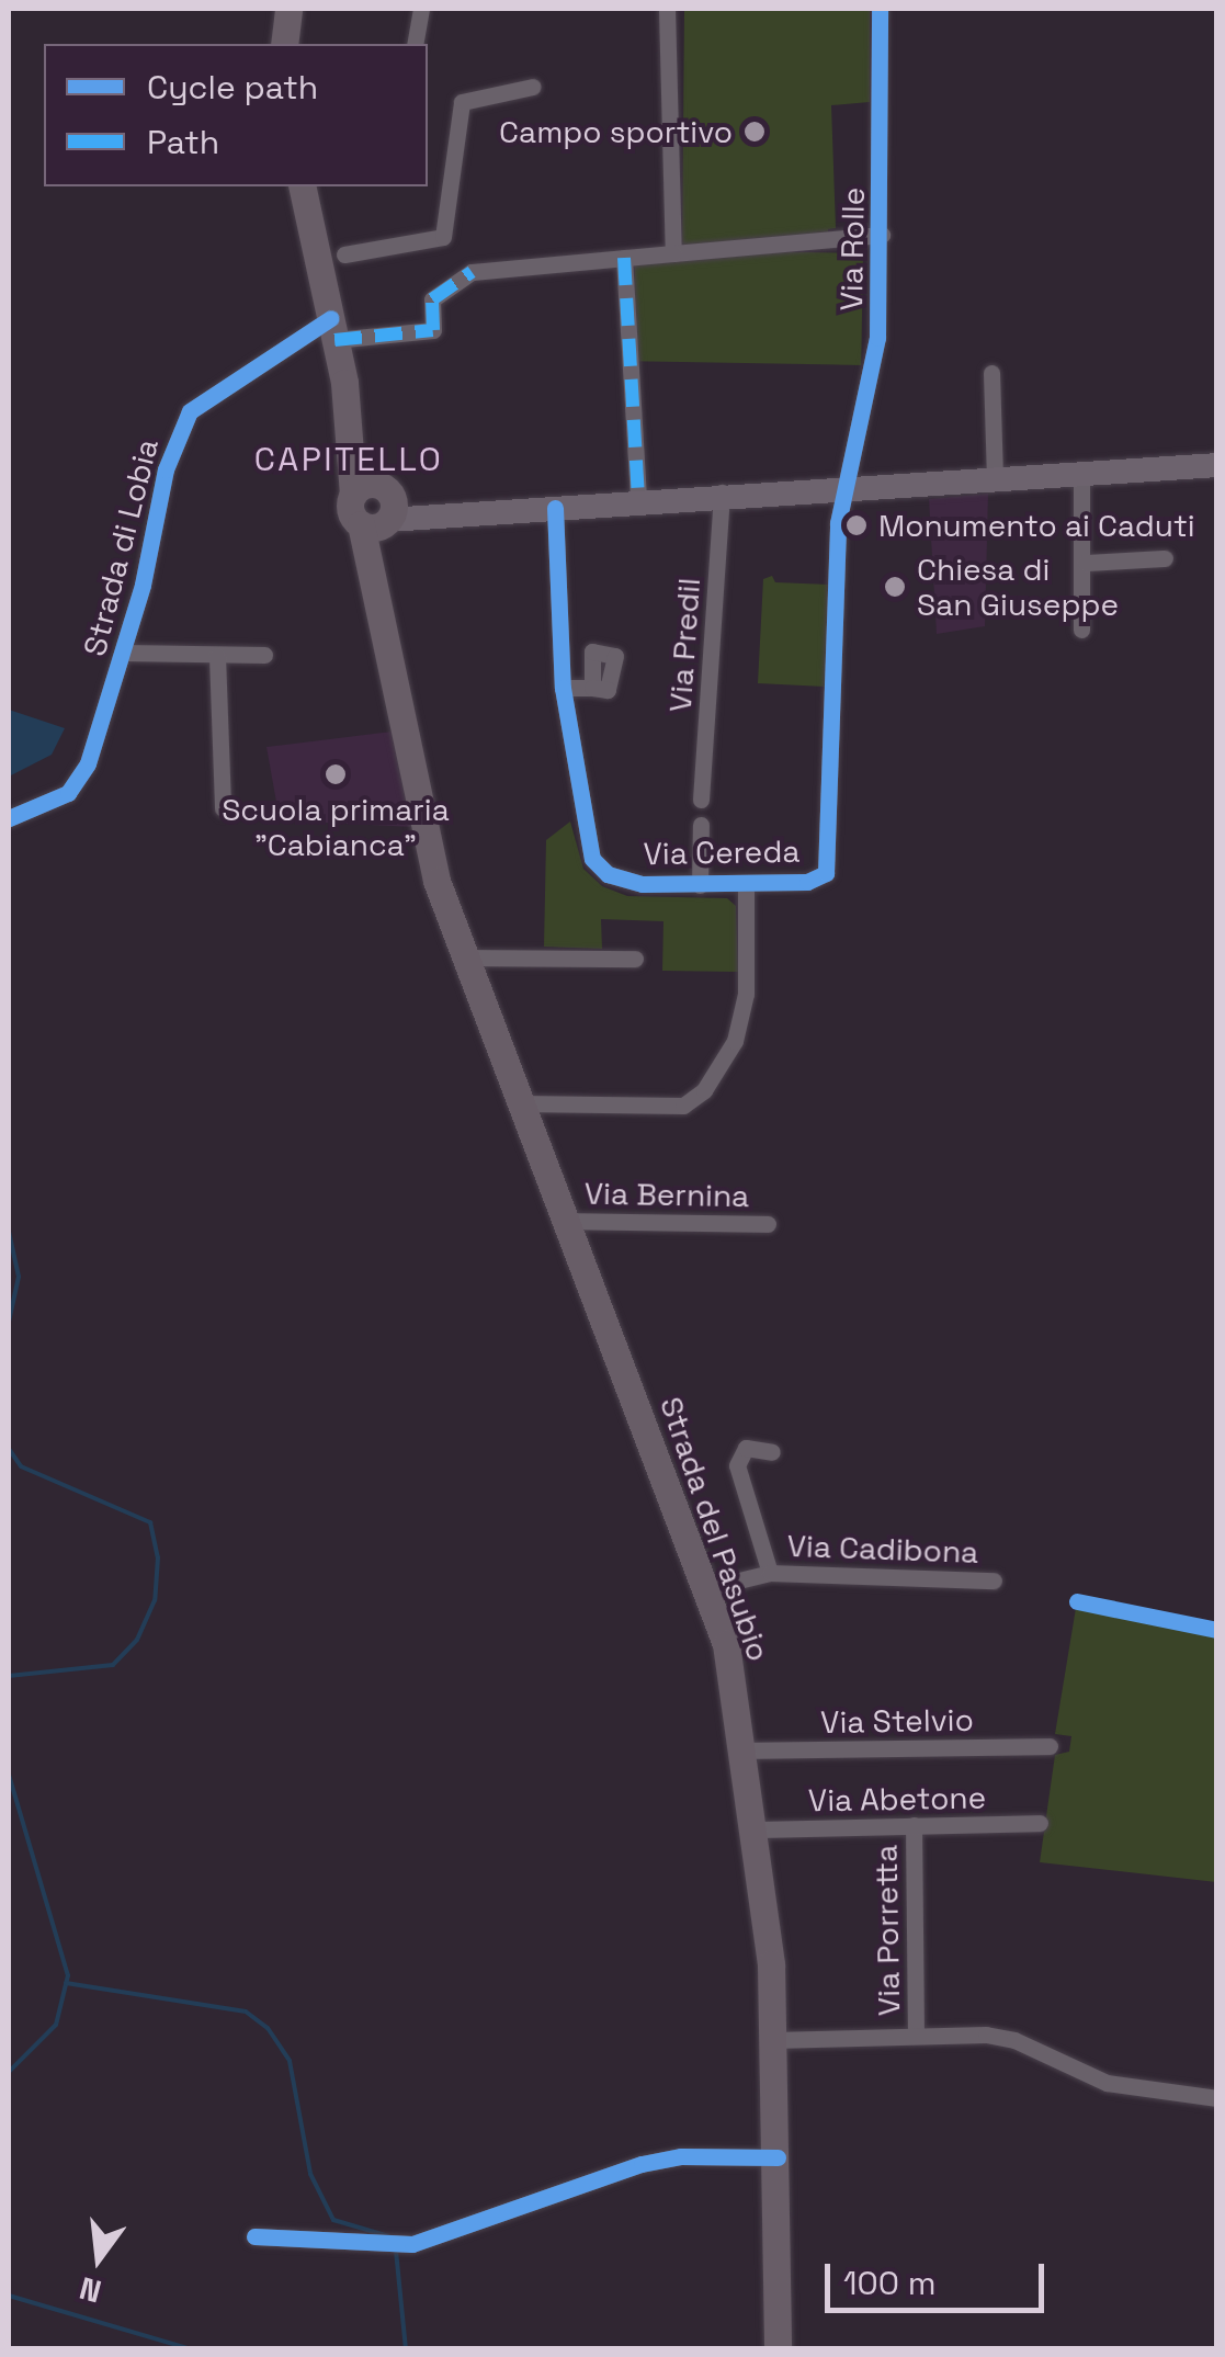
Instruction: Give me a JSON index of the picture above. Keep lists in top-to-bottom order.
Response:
{
  "streets": {
    "main road": ["Strada del Pasubio"],
    "street": [
      "Via Rolle",
      "Strada di Lobia",
      "Via Predil",
      "Via Cereda",
      "Via Bernina",
      "Via Cadibona",
      "Via Stelvio",
      "Via Abetone",
      "Via Porretta"
    ]
  },
  "crossings": [
    ["Via Rolle", "Strada di Lobia"],
    ["Via Rolle", "Via Cereda"],
    ["Via Bernina", "Strada del Pasubio"],
    ["Strada del Pasubio", "Via Cadibona"],
    ["Strada del Pasubio", "Via Stelvio"],
    ["Strada del Pasubio", "Via Abetone"],
    ["Via Abetone", "Via Porretta"]
  ],
  "districts": ["CAPITELLO"],
  "places": [
    "Campo sportivo",
    "Monumento ai Caduti",
    "Chiesa di San Giuseppe",
    "Scuola primaria \"Cabianca\""
  ],
  "legend": ["Cycle path", "Path"],
  "scale_bar": "100 m",
  "north": "bottom"
}
